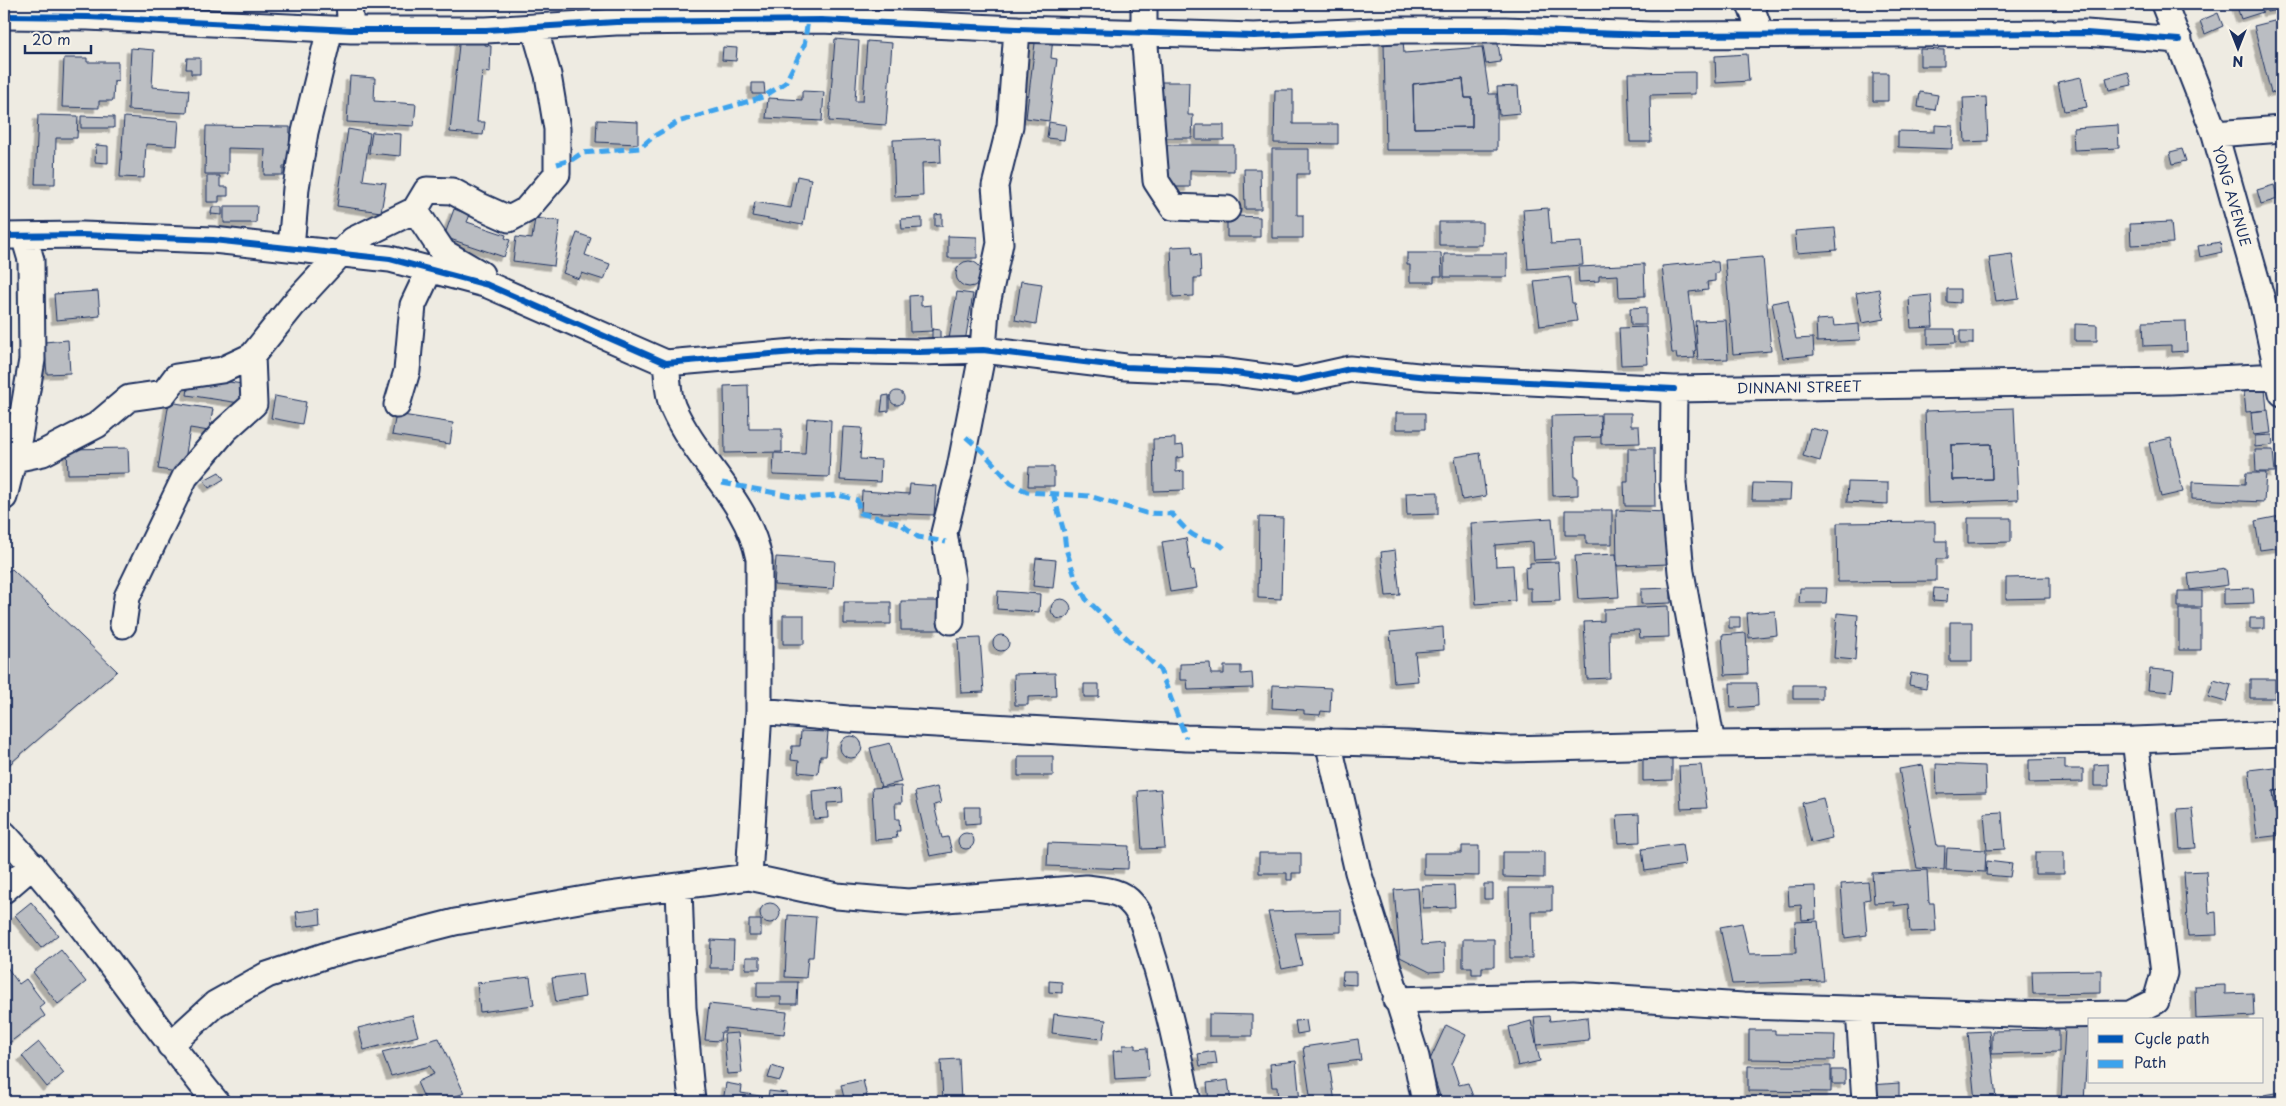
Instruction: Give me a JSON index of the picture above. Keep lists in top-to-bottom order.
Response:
{
  "streets": {
    "street": ["YONG AVENUE", "DINNANI STREET"]
  },
  "crossings": [
    ["YONG AVENUE", "DINNANI STREET"]
  ],
  "legend": ["Cycle path", "Path"],
  "scale_bar": "20 m",
  "north": "bottom"
}
